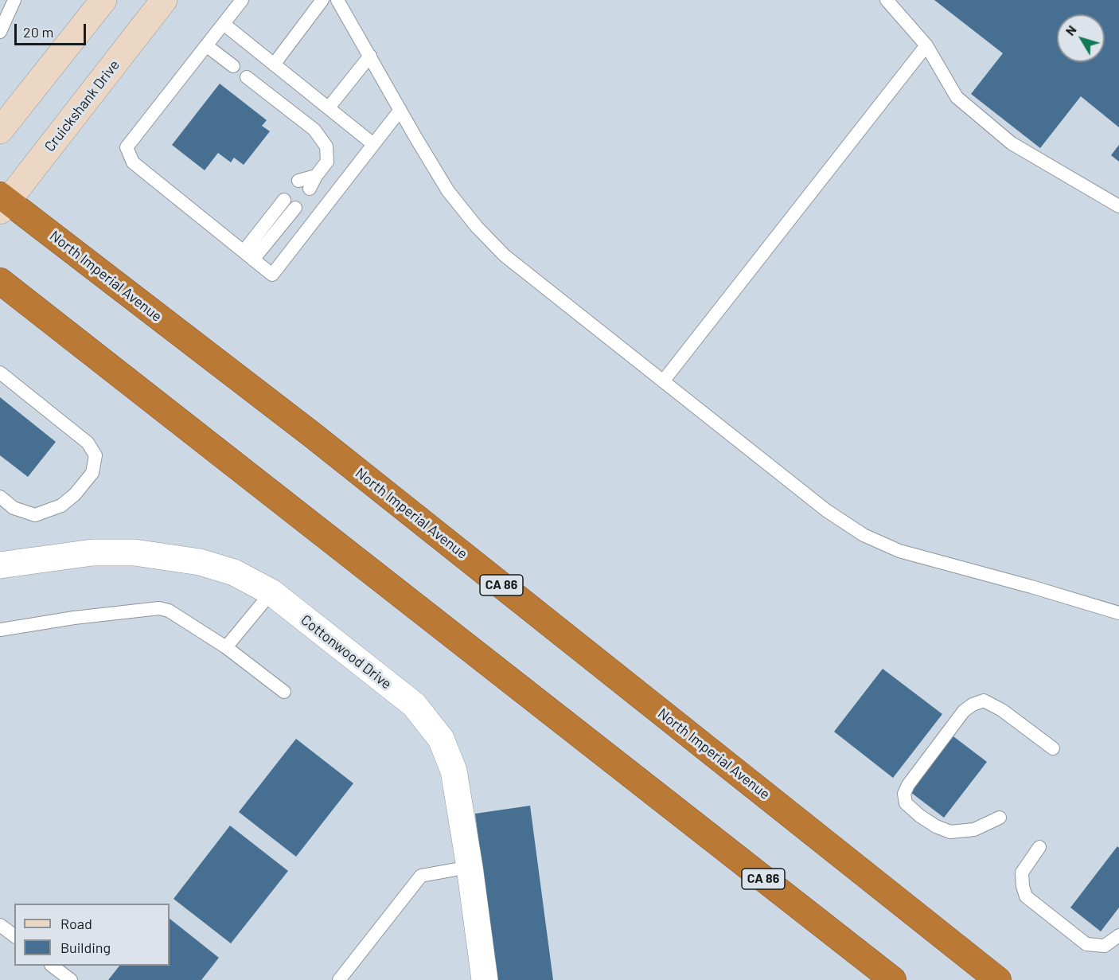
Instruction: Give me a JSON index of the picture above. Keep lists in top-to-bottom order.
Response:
{
  "streets": {
    "highway": ["North Imperial Avenue", "CA 86"],
    "street": ["Cruickshank Drive", "Cottonwood Drive"]
  },
  "crossings": [
    ["Cruickshank Drive", "North Imperial Avenue"]
  ],
  "legend": ["Road", "Building"],
  "scale_bar": "20 m",
  "north": "top left"
}
